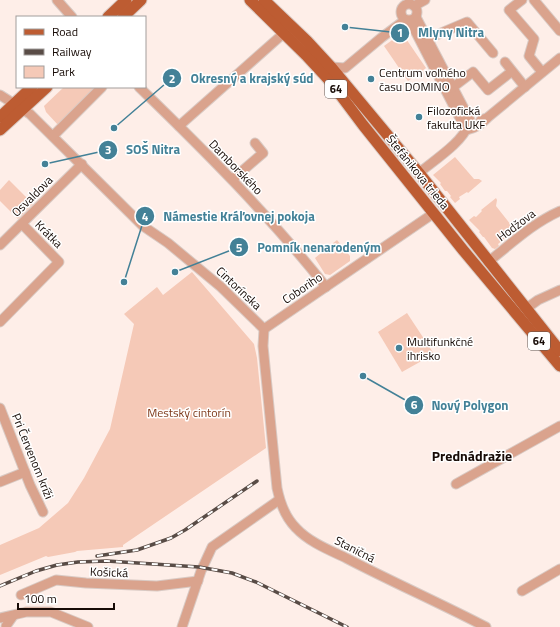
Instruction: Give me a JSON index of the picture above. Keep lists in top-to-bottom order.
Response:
{
  "streets": {
    "main road": ["64", "Štefánikova trieda"],
    "street": [
      "Damborského",
      "Osvaldova",
      "Hodžova",
      "Krátka",
      "Cintorínska",
      "Coboriho",
      "Pri Červenom kríži",
      "Staničná",
      "Košická"
    ]
  },
  "crossings": [
    ["Damborského", "Coboriho"],
    ["Štefánikova trieda", "Hodžova"],
    ["Štefánikova trieda", "Coboriho"],
    ["Osvaldova", "Krátka"],
    ["Osvaldova", "Cintorínska"],
    ["Cintorínska", "Coboriho"],
    ["Cintorínska", "Staničná"],
    ["Coboriho", "Staničná"]
  ],
  "districts": ["Prednádražie"],
  "parks": ["Mestský cintorín"],
  "places": [
    "Mlyny Nitra",
    "Centrum voľného času DOMINO",
    "Filozofická fakulta UKF",
    "Okresný a krajský súd",
    "SOŠ Nitra",
    "Pomník nenarodeným",
    "Námestie Kráľovnej pokoja",
    "Multifunkčné ihrisko",
    "Nový Polygon"
  ],
  "legend": ["Road", "Railway", "Park"],
  "scale_bar": "100 m"
}
